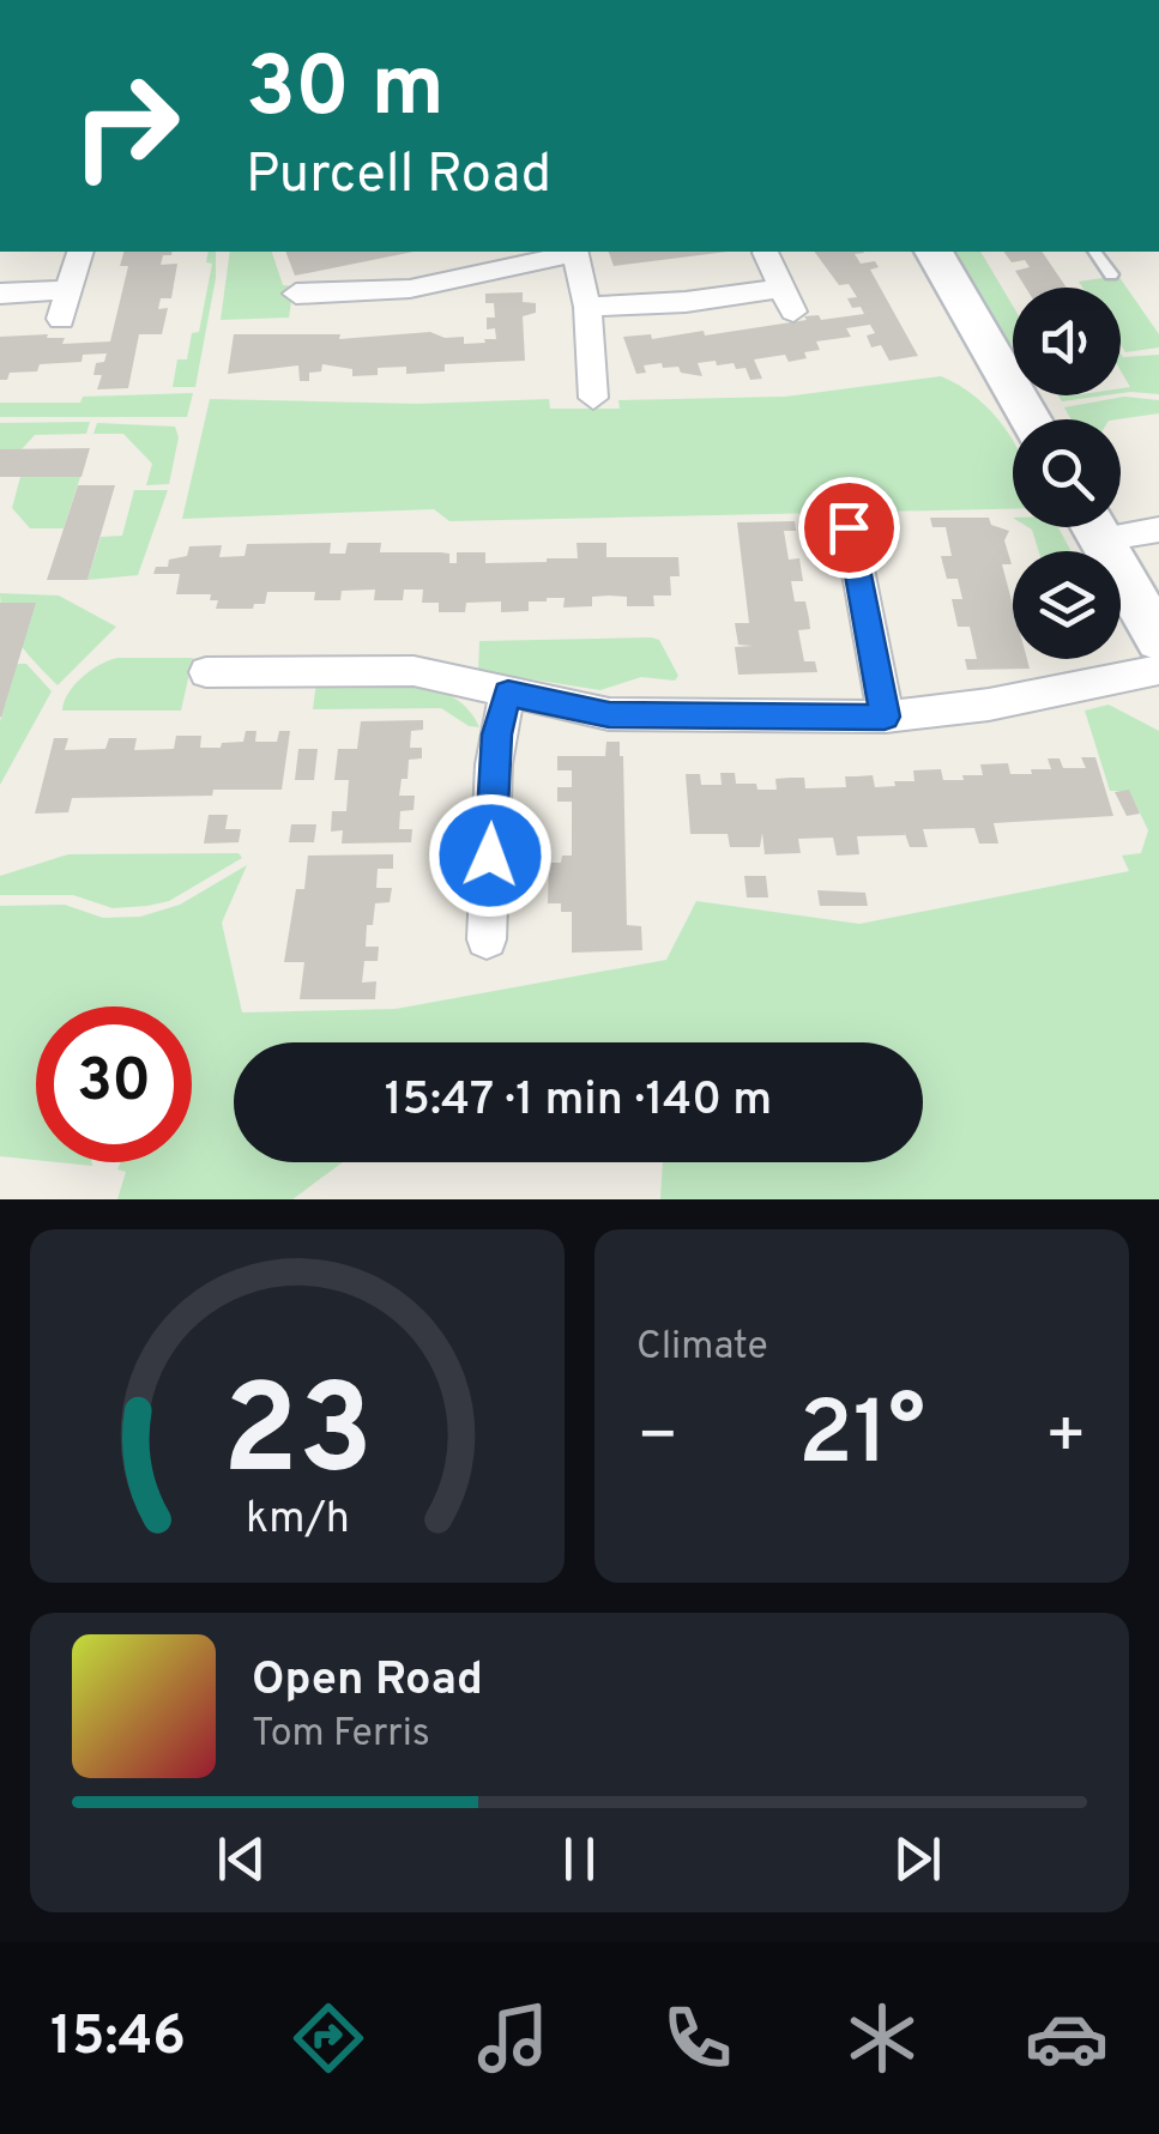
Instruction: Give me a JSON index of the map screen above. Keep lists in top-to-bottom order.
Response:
{
  "page": {
    "turn": ["30 m", "Purcell Road"],
    "limit": "30",
    "trip": "15:47 · 1 min · 140 m",
    "tile": "Climate",
    "heat": ["−", "21°", "+"],
    "song": ["Open Road", "Tom Ferris"],
    "tabs": "15:46",
    "gauge": ["23", "km/h"]
  }
}
